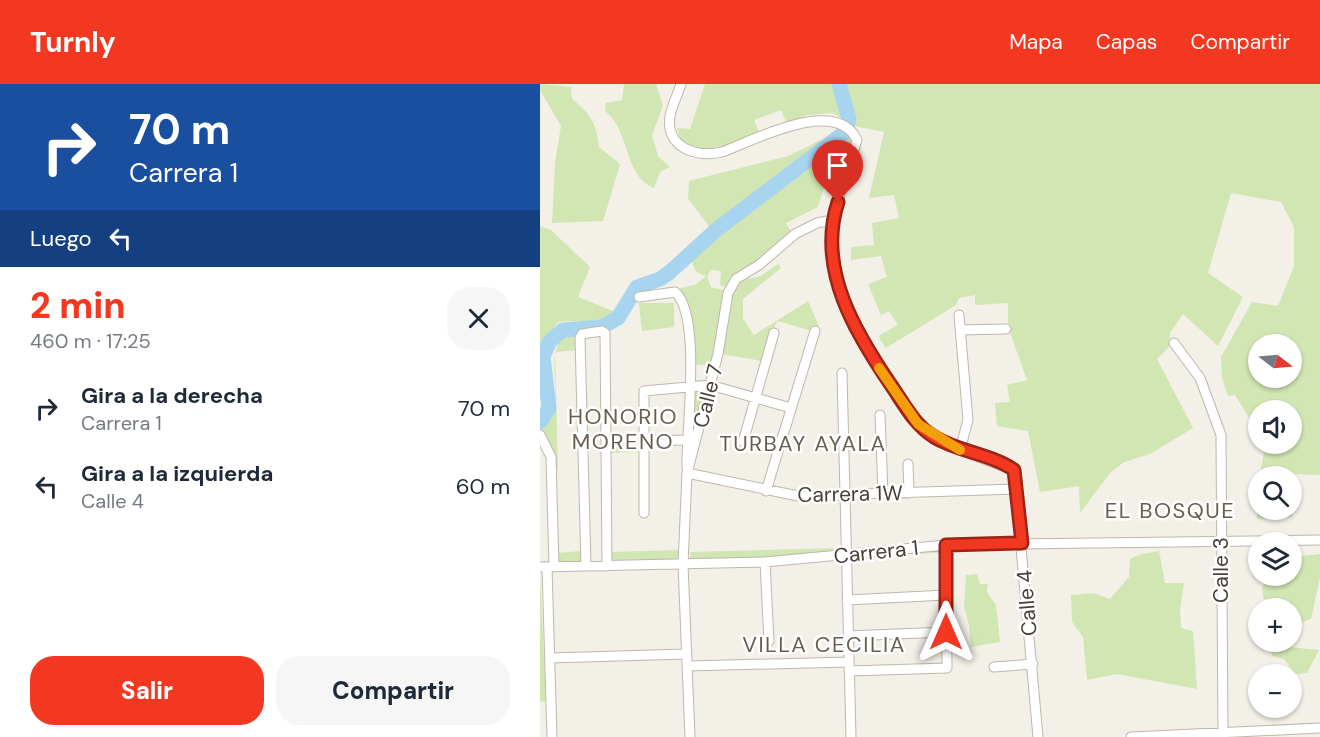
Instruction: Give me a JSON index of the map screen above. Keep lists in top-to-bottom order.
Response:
{
  "streets": {
    "street": [
      "Calle 7",
      "Carrera 1W",
      "Carrera 1",
      "Calle 3",
      "Calle 4"
    ]
  },
  "crossings": [
    ["Calle 7", "Carrera 1W"],
    ["Calle 7", "Carrera 1"],
    ["Carrera 1W", "Calle 4"],
    ["Carrera 1", "Calle 3"],
    ["Carrera 1", "Calle 4"]
  ],
  "districts": [
    "HONORIO MORENO",
    "TURBAY AYALA",
    "EL BOSQUE",
    "VILLA CECILIA"
  ],
  "north": "right",
  "page": {
    "header": "Turnly",
    "nav": ["Mapa", "Capas", "Compartir"],
    "turn": ["70 m", "Carrera 1"],
    "then": "Luego",
    "heading": ["2 min", "460 m · 17:25"],
    "map_buttons": ["+", "−"],
    "list": [
      {
        "name": "Gira a la derecha",
        "note": "Carrera 1",
        "value": "70 m"
      },
      {
        "name": "Gira a la izquierda",
        "note": "Calle 4",
        "value": "60 m"
      }
    ],
    "buttons": ["Salir", "Compartir"]
  }
}
